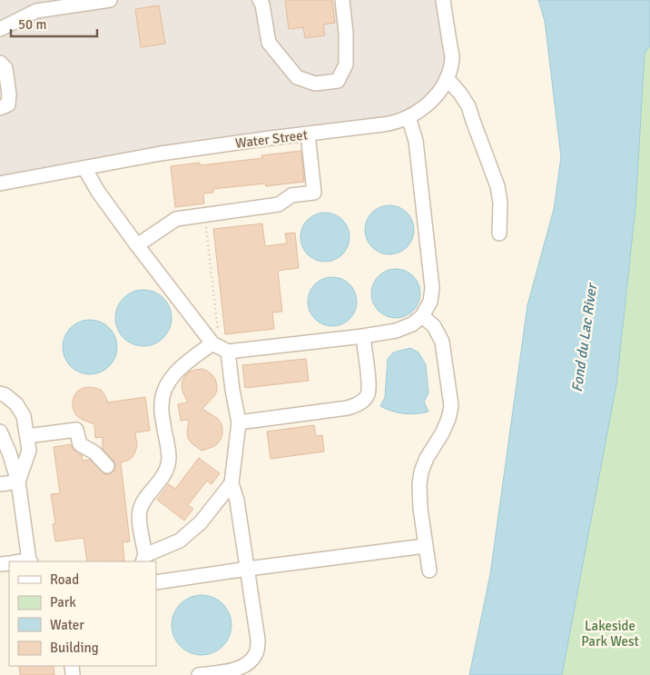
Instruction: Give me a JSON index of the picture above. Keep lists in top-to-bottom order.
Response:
{
  "streets": {
    "street": ["Water Street"]
  },
  "water": ["Fond du Lac River"],
  "parks": ["Lakeside Park West"],
  "legend": [
    "Road",
    "Park",
    "Water",
    "Building"
  ],
  "scale_bar": "50 m"
}
